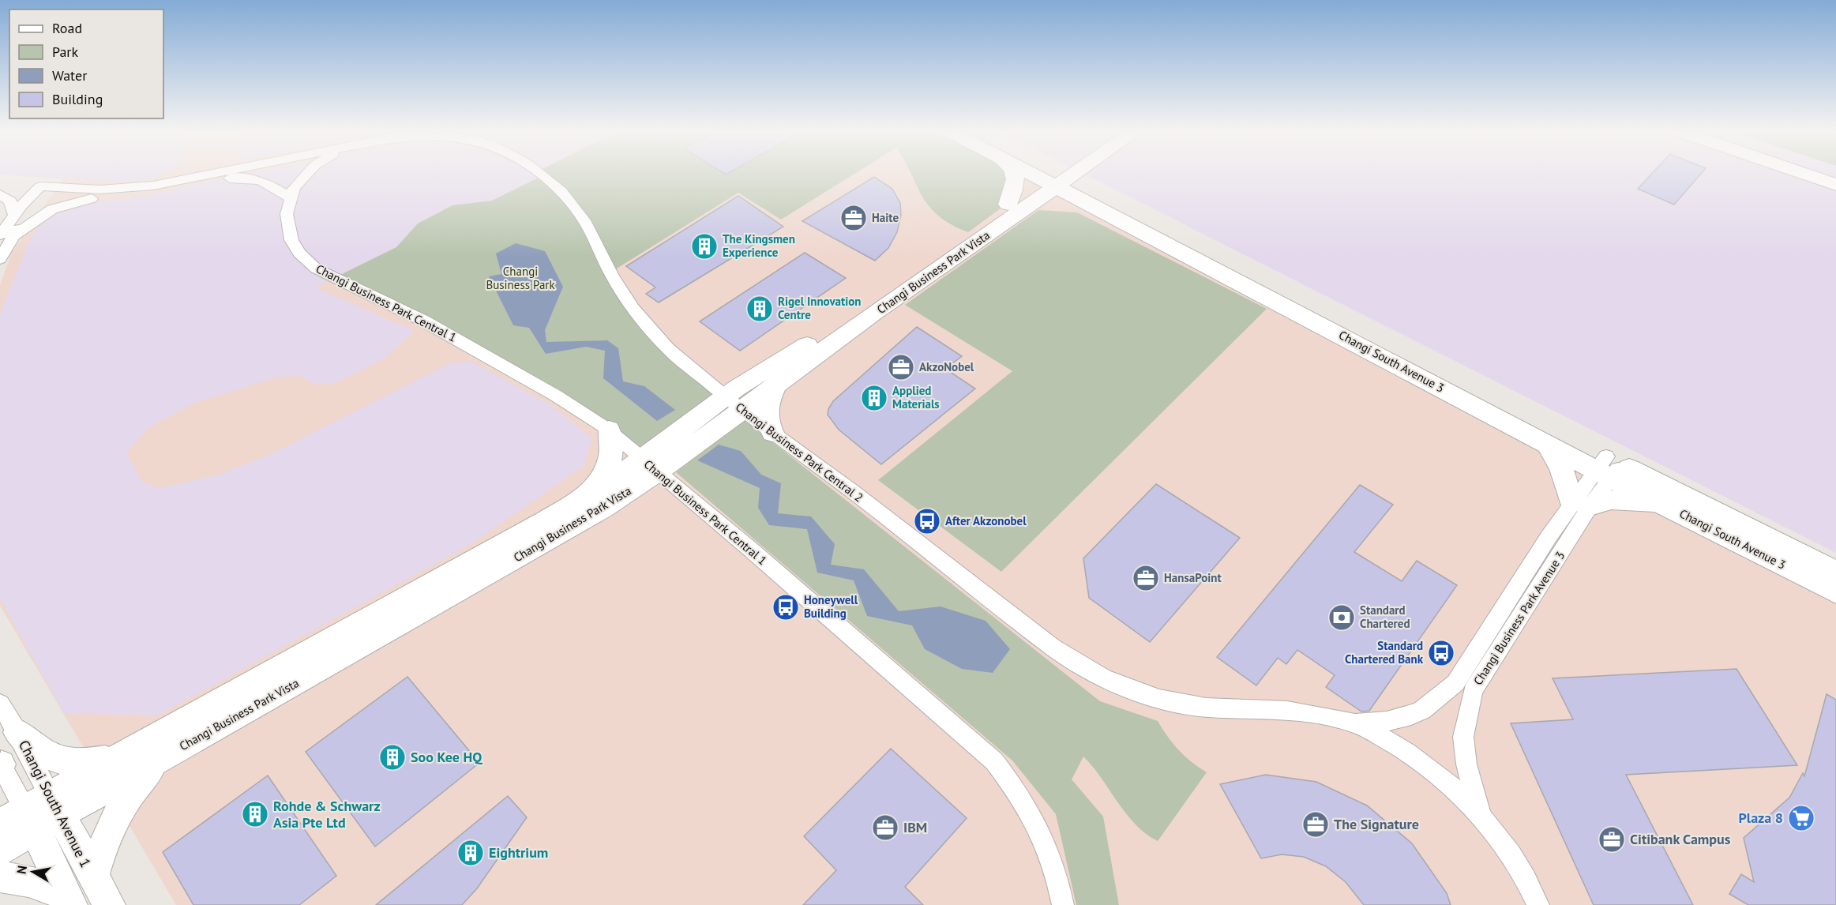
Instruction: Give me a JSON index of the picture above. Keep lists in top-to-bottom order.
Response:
{
  "streets": {
    "main road": ["Changi Business Park Vista", "Changi South Avenue 3", "Changi South Avenue 1"],
    "street": ["Changi Business Park Central 1", "Changi Business Park Central 2", "Changi Business Park Avenue 3"]
  },
  "crossings": [
    ["Changi Business Park Vista", "Changi Business Park Central 1"],
    ["Changi Business Park Vista", "Changi South Avenue 3"],
    ["Changi Business Park Vista", "Changi Business Park Central 2"],
    ["Changi Business Park Vista", "Changi South Avenue 1"],
    ["Changi South Avenue 3", "Changi Business Park Avenue 3"],
    ["Changi Business Park Central 2", "Changi Business Park Avenue 3"]
  ],
  "parks": ["Changi Business Park"],
  "places": {
    "office": [
      "Haite",
      "AkzoNobel",
      "HansaPoint",
      "The Signature",
      "IBM",
      "Citibank Campus"
    ],
    "building": [
      "The Kingsmen Experience",
      "Rigel Innovation Centre",
      "Applied Materials",
      "Soo Kee HQ",
      "Rohde & Schwarz Asia Pte Ltd",
      "Eightrium"
    ],
    "bus stop": ["After Akzonobel", "Honeywell Building", "Standard Chartered Bank"],
    "bank": ["Standard Chartered"],
    "supermarket": ["Plaza 8"]
  },
  "legend": [
    "Road",
    "Park",
    "Water",
    "Building"
  ],
  "north": "left"
}
